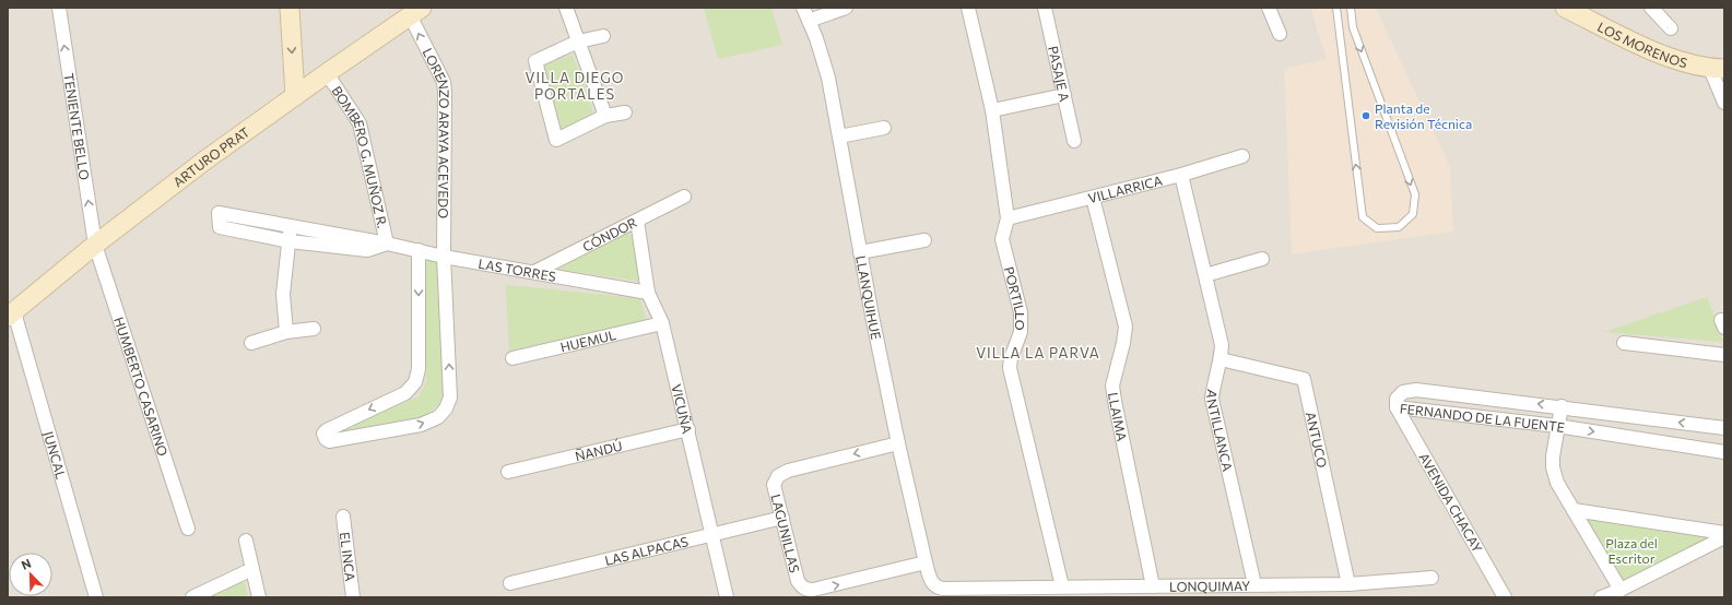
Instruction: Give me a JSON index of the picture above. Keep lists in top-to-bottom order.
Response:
{
  "streets": {
    "main road": ["LOS MORENOS", "ARTURO PRAT"],
    "street": [
      "PASAJE A",
      "TENIENTE BELLO",
      "LORENZO ARAYA ACEVEDO",
      "BOMBERO G. MUÑOZ R.",
      "VILLARRICA",
      "CÓNDOR",
      "LAS TORRES",
      "LLANQUIHUE",
      "PORTILLO",
      "HUEMUL",
      "HUMBERTO CASARINO",
      "VICUÑA",
      "FERNANDO DE LA FUENTE",
      "LLAIMA",
      "ANTILLANCA",
      "ANTUCO",
      "ÑANDÚ",
      "JUNCAL",
      "AVENIDA CHACAY",
      "LAGUNILLAS",
      "LAS ALPACAS",
      "EL INCA",
      "LONQUIMAY"
    ]
  },
  "crossings": [
    ["TENIENTE BELLO", "ARTURO PRAT"],
    ["TENIENTE BELLO", "HUMBERTO CASARINO"],
    ["LORENZO ARAYA ACEVEDO", "ARTURO PRAT"],
    ["LORENZO ARAYA ACEVEDO", "LAS TORRES"],
    ["ARTURO PRAT", "BOMBERO G. MUÑOZ R."],
    ["ARTURO PRAT", "HUMBERTO CASARINO"],
    ["ARTURO PRAT", "JUNCAL"],
    ["BOMBERO G. MUÑOZ R.", "LAS TORRES"],
    ["VILLARRICA", "PORTILLO"],
    ["VILLARRICA", "LLAIMA"],
    ["VILLARRICA", "ANTILLANCA"],
    ["CÓNDOR", "LAS TORRES"],
    ["CÓNDOR", "VICUÑA"],
    ["LAS TORRES", "VICUÑA"],
    ["LLANQUIHUE", "LAGUNILLAS"],
    ["LLANQUIHUE", "LONQUIMAY"],
    ["PORTILLO", "LONQUIMAY"],
    ["HUEMUL", "VICUÑA"],
    ["VICUÑA", "ÑANDÚ"],
    ["VICUÑA", "LAS ALPACAS"],
    ["FERNANDO DE LA FUENTE", "AVENIDA CHACAY"],
    ["LLAIMA", "LONQUIMAY"],
    ["ANTILLANCA", "ANTUCO"],
    ["ANTILLANCA", "LONQUIMAY"],
    ["ANTUCO", "LONQUIMAY"],
    ["LAGUNILLAS", "LAS ALPACAS"]
  ],
  "one_way": ["TENIENTE BELLO"],
  "districts": ["VILLA DIEGO PORTALES", "VILLA LA PARVA"],
  "parks": ["Plaza del Escritor"],
  "places": ["Planta de Revisión Técnica"],
  "north": "top left"
}
